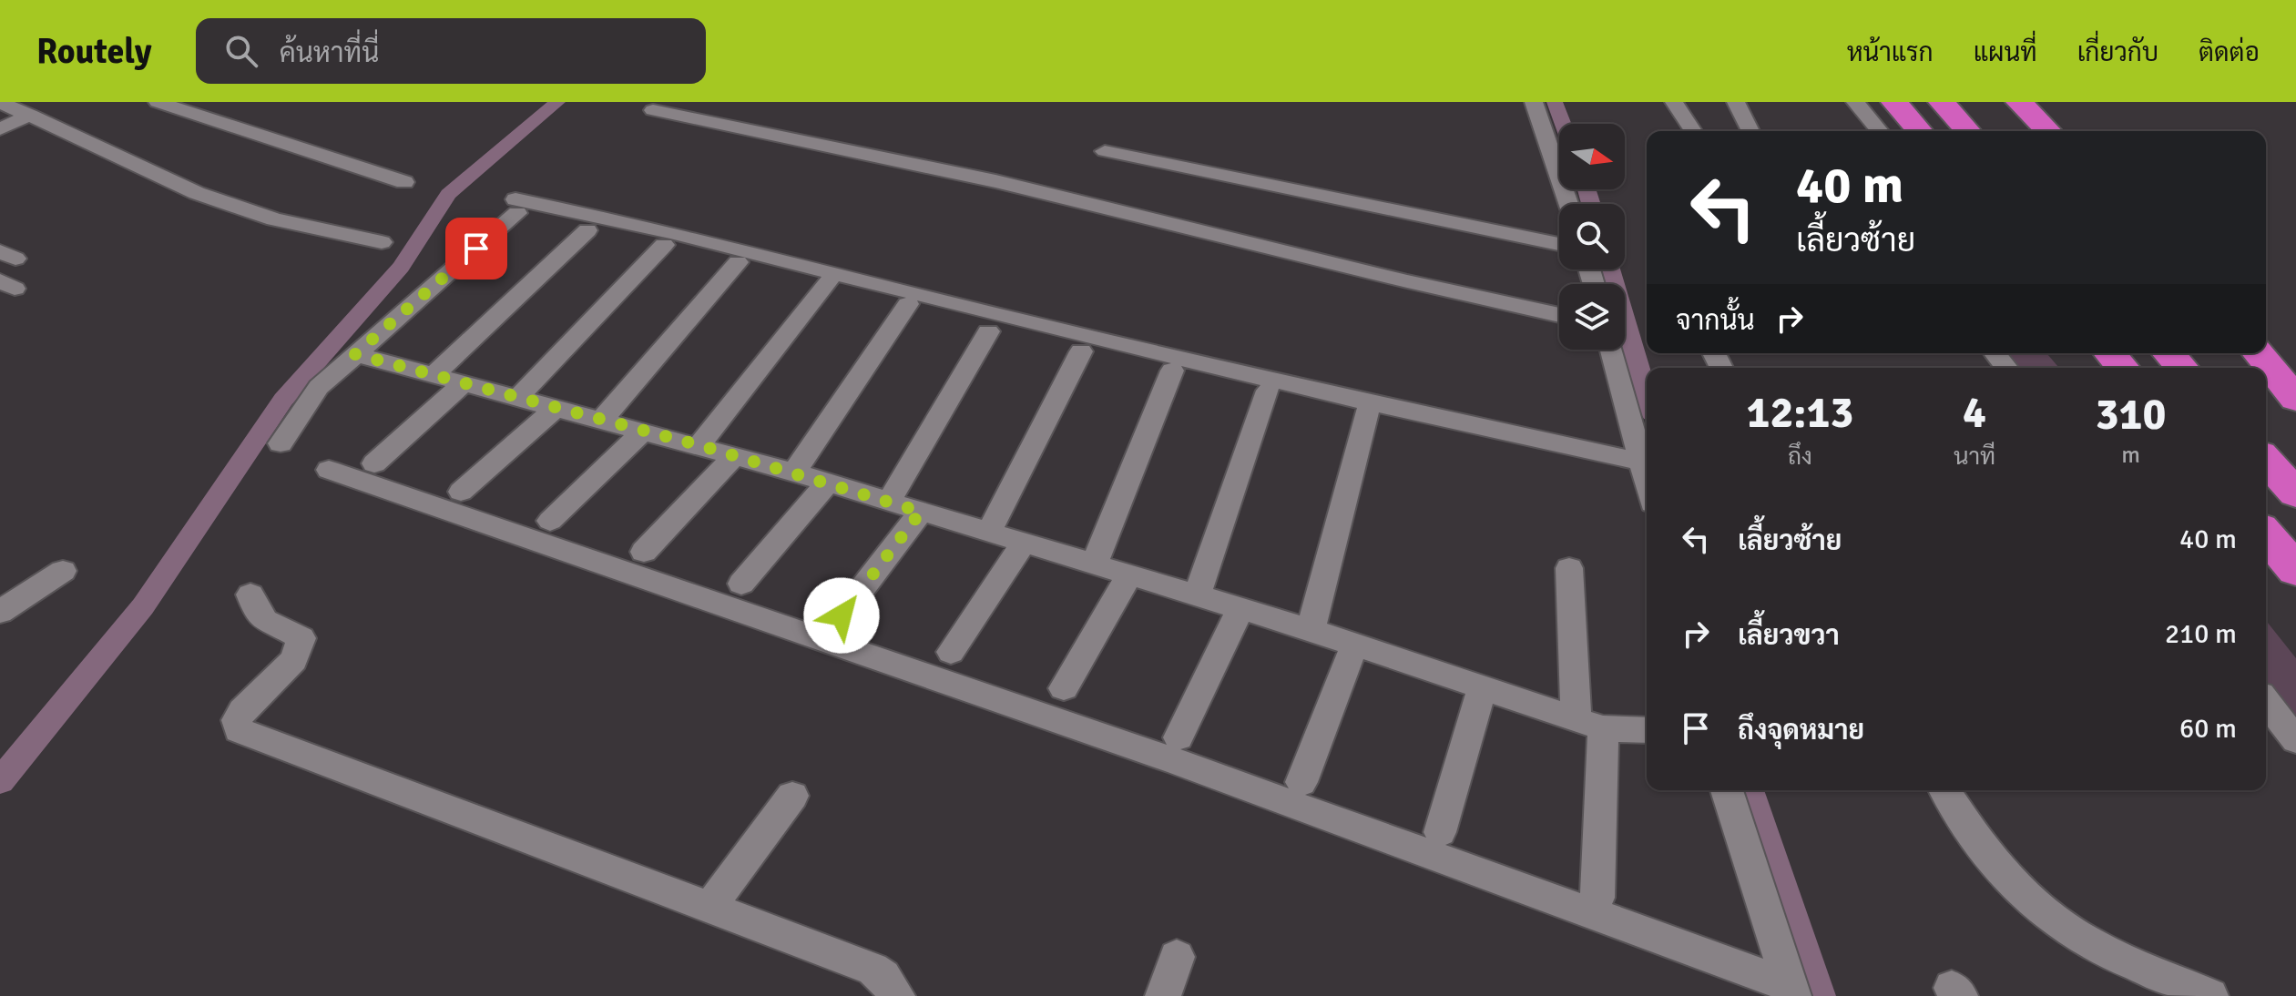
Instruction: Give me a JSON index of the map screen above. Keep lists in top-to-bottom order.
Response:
{
  "north": "right",
  "page": {
    "header": "Routely",
    "search": "ค้นหาที่นี่",
    "nav": [
      "หน้าแรก",
      "แผนที่",
      "เกี่ยวกับ",
      "ติดต่อ"
    ],
    "turn": ["40 m", "เลี้ยวซ้าย"],
    "then": "จากนั้น",
    "eta": [
      "12:13",
      "ถึง",
      "4",
      "นาที",
      "310",
      "m"
    ],
    "list": [
      {
        "name": "เลี้ยวซ้าย",
        "value": "40 m"
      },
      {
        "name": "เลี้ยวขวา",
        "value": "210 m"
      },
      {
        "name": "ถึงจุดหมาย",
        "value": "60 m"
      }
    ]
  }
}
